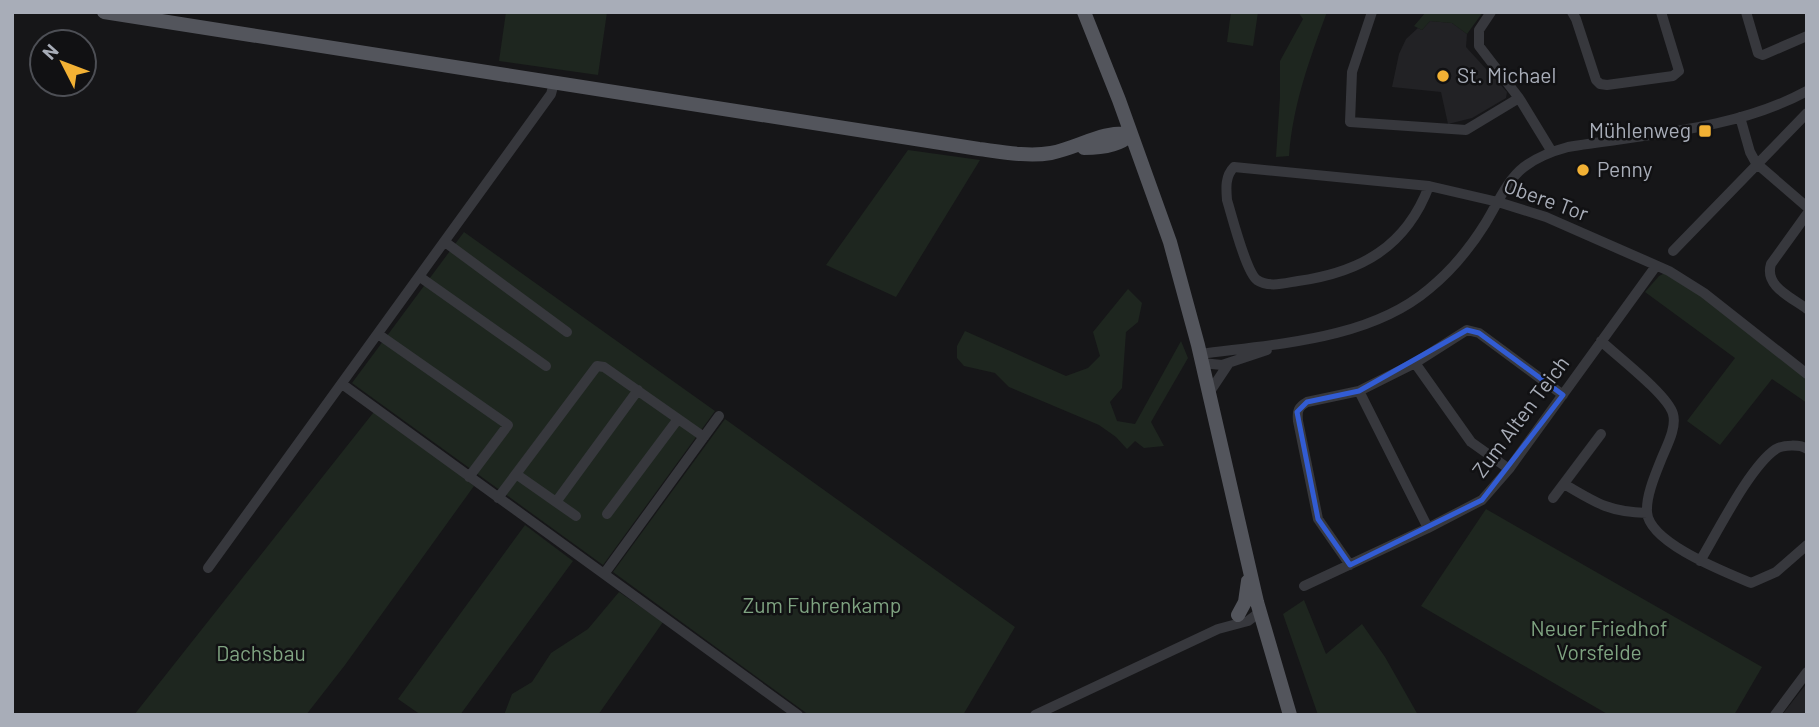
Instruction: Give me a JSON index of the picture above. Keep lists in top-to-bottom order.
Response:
{
  "streets": {
    "street": ["Obere Tor", "Zum Alten Teich"]
  },
  "crossings": [
    ["Obere Tor", "Zum Alten Teich"]
  ],
  "parks": ["Zum Fuhrenkamp", "Neuer Friedhof Vorsfelde", "Dachsbau"],
  "places": {
    "other": ["St. Michael", "Penny"],
    "transit": ["Mühlenweg"]
  },
  "north": "top left"
}
